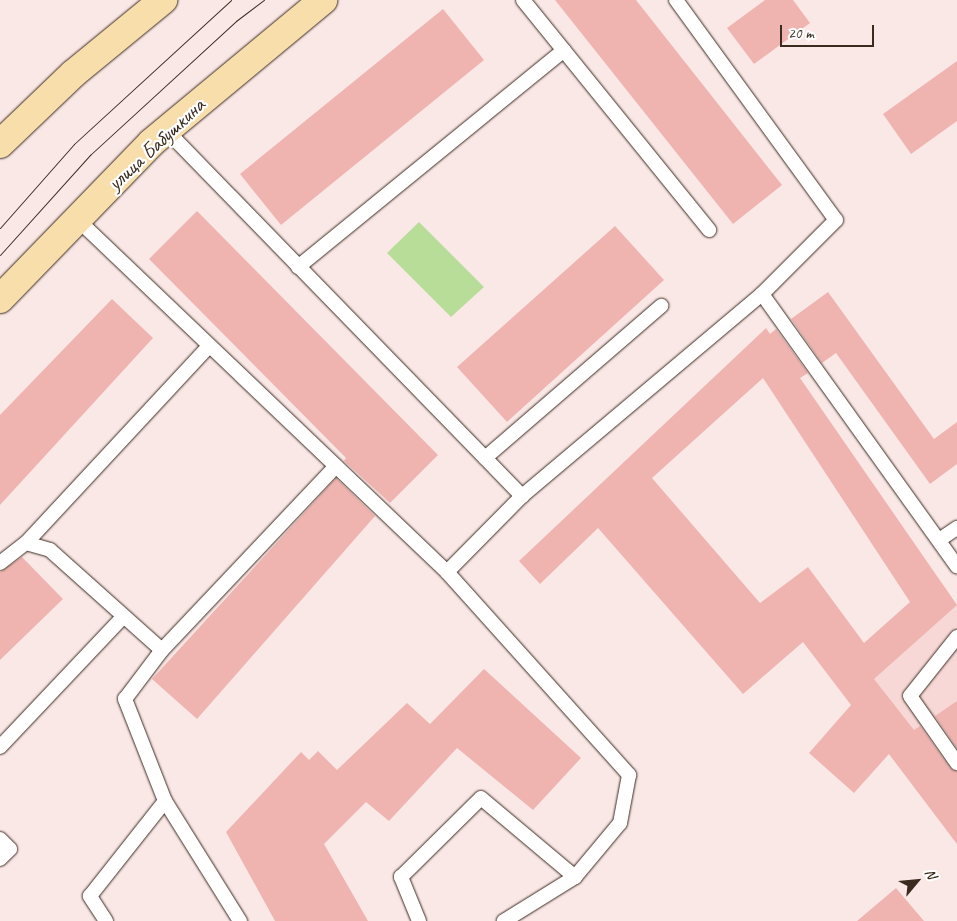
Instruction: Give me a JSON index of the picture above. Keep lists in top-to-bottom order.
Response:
{
  "streets": {
    "main road": ["улица Бабушкина"]
  },
  "scale_bar": "20 m",
  "north": "top right"
}
